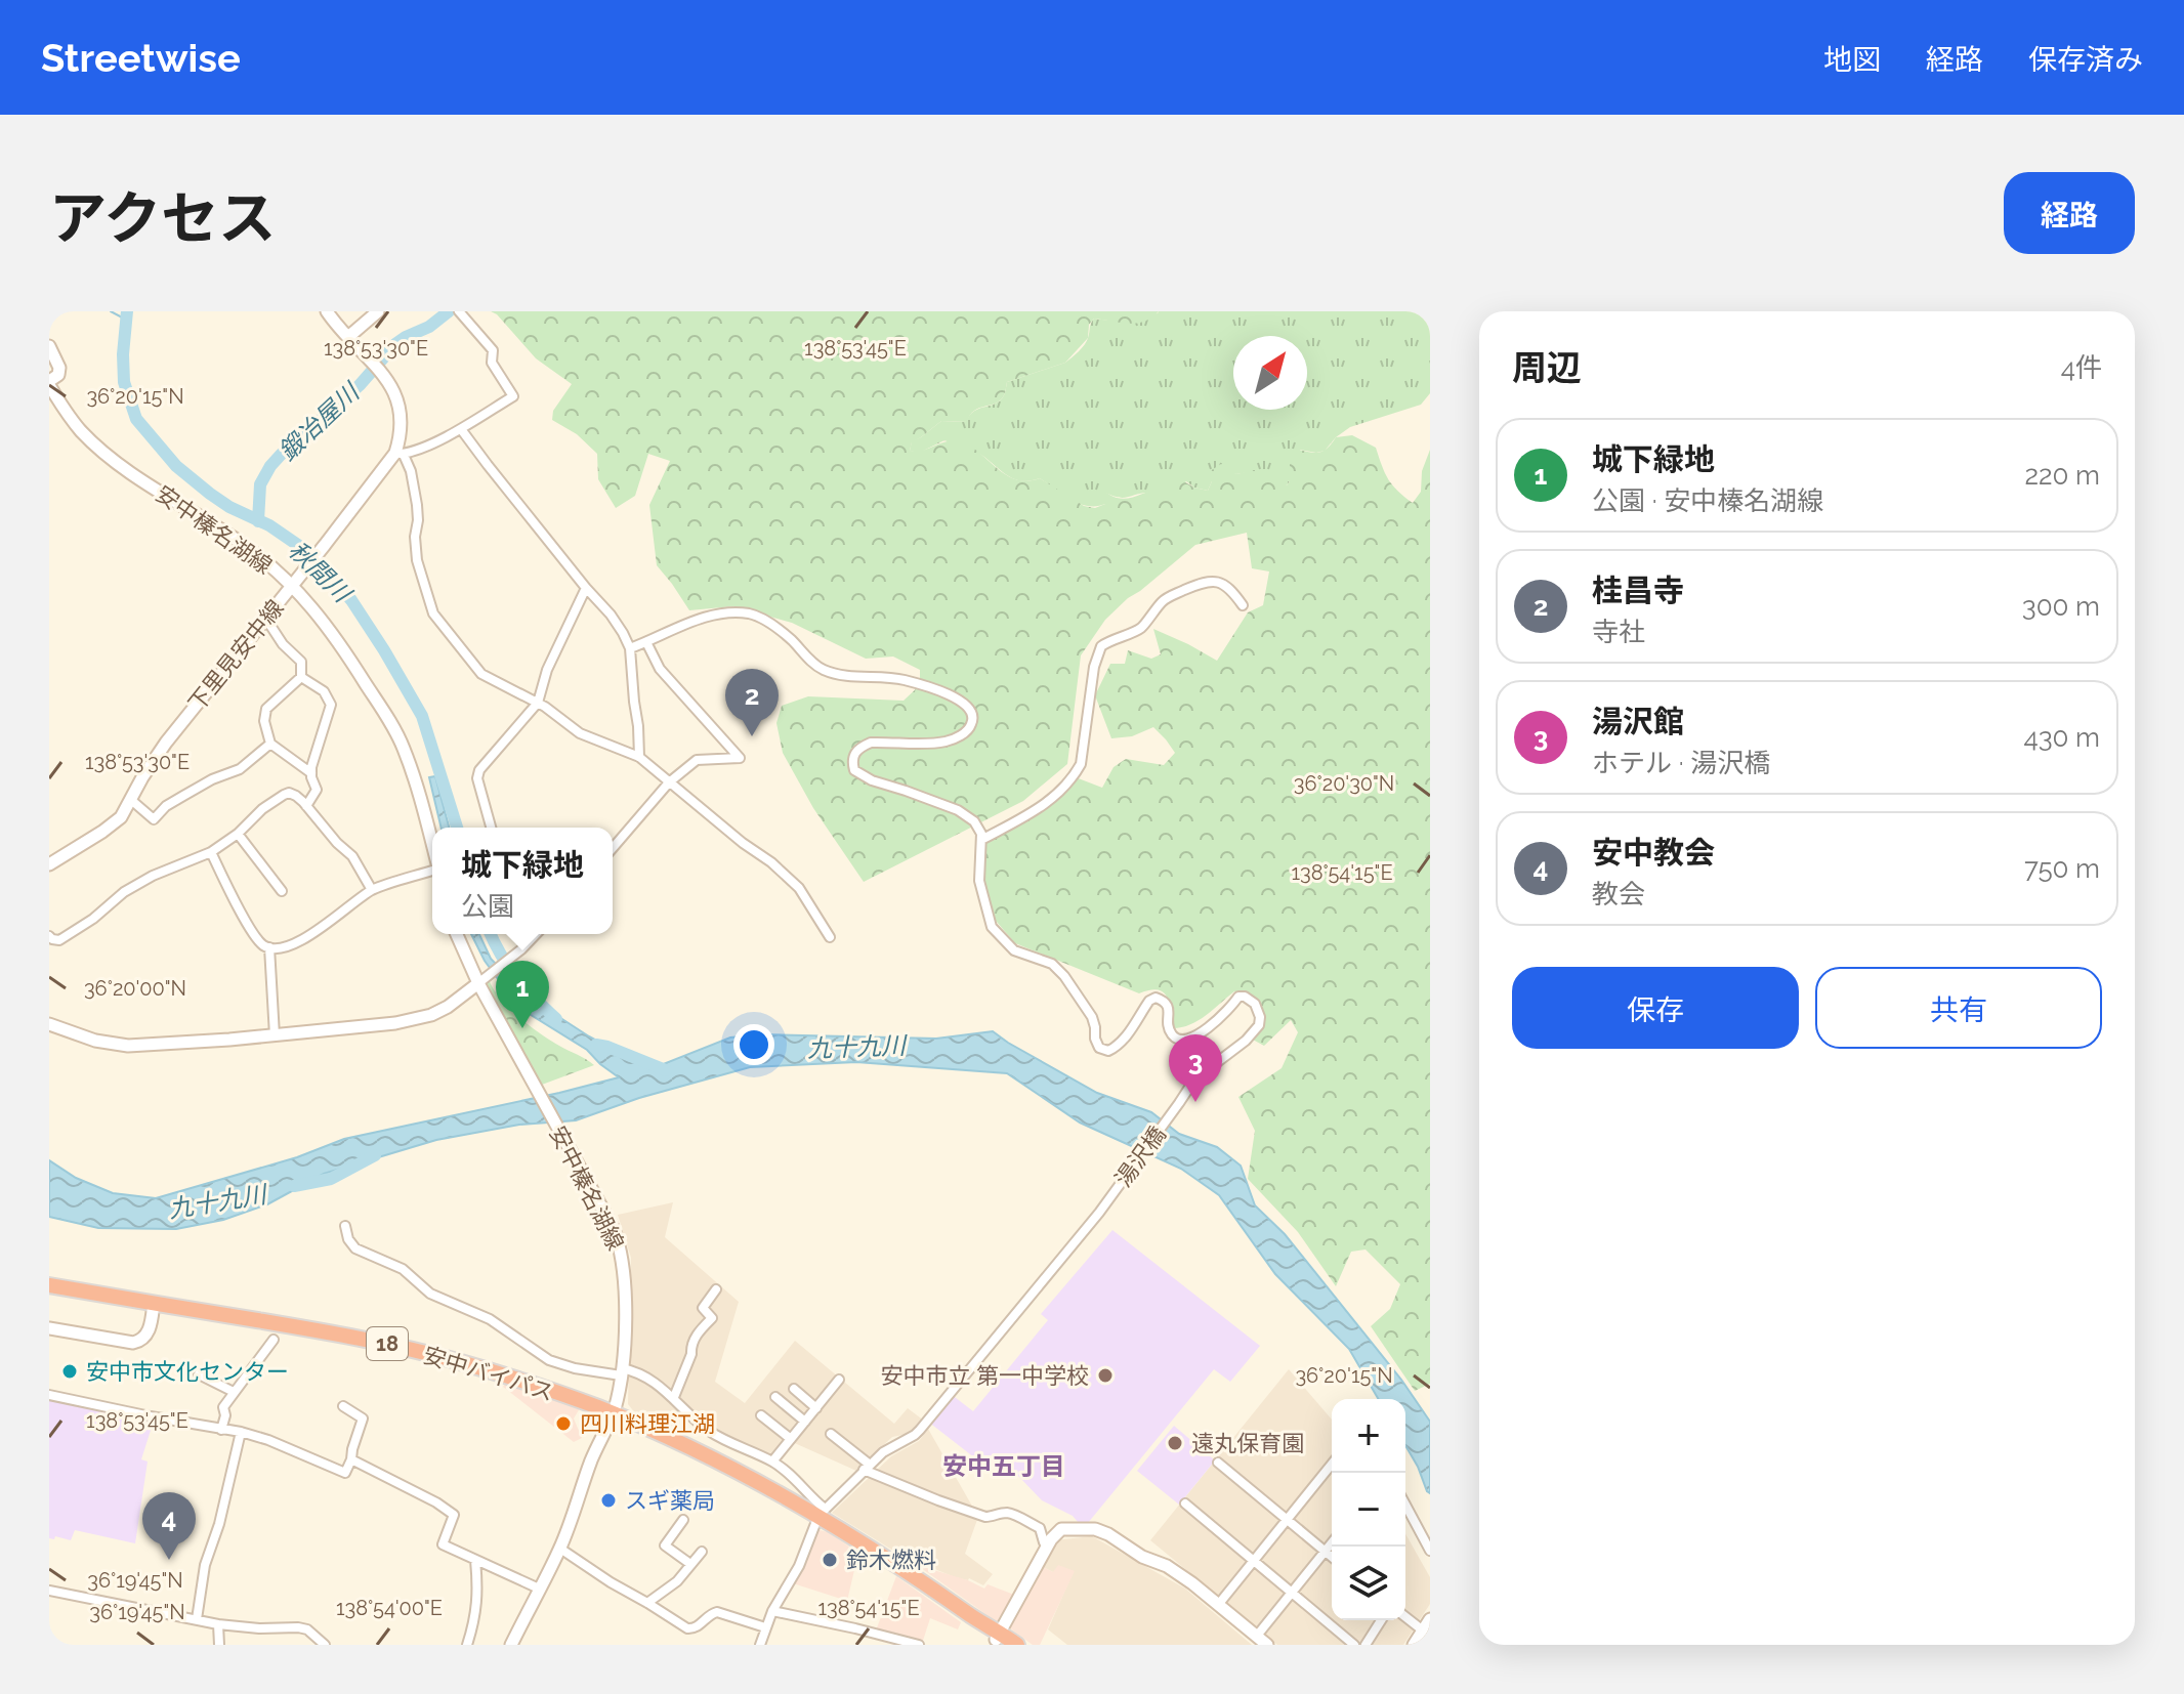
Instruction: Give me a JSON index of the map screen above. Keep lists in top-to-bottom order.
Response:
{
  "streets": {
    "highway": ["18", "安中バイパス"],
    "main road": ["安中榛名湖線", "下里見安中線"],
    "street": ["湯沢橋"]
  },
  "crossings": [
    ["安中榛名湖線", "下里見安中線"],
    ["安中榛名湖線", "安中バイパス"],
    ["湯沢橋", "安中バイパス"]
  ],
  "districts": ["安中五丁目"],
  "water": ["鍛冶屋川", "秋間川", "九十九川"],
  "places": [
    "安中市文化センター",
    "安中市立 第一中学校",
    "四川料理江湖",
    "遠丸保育園",
    "スギ薬局",
    "鈴木燃料"
  ],
  "north": "top right",
  "page": {
    "header": "Streetwise",
    "nav": ["地図", "経路", "保存済み"],
    "title": "アクセス",
    "buttons": [
      "経路",
      ["保存", "共有"]
    ],
    "heading": ["周辺", "4件"],
    "list": [
      {
        "mark": "1",
        "name": "城下緑地",
        "note": "公園 · 安中榛名湖線",
        "value": "220 m"
      },
      {
        "mark": "2",
        "name": "桂昌寺",
        "note": "寺社",
        "value": "300 m"
      },
      {
        "mark": "3",
        "name": "湯沢館",
        "note": "ホテル · 湯沢橋",
        "value": "430 m"
      },
      {
        "mark": "4",
        "name": "安中教会",
        "note": "教会",
        "value": "750 m"
      }
    ],
    "pins": [
      "2",
      "1",
      "3",
      "4"
    ],
    "popup": ["城下緑地", "公園"],
    "map_buttons": ["+", "−"]
  },
  "coordinates": [
    "138°53'30\"E",
    "138°53'45\"E",
    "36°20'15\"N",
    "36°20'30\"N",
    "138°54'15\"E",
    "36°20'00\"N",
    "36°19'45\"N",
    "138°54'00\"E"
  ]
}
